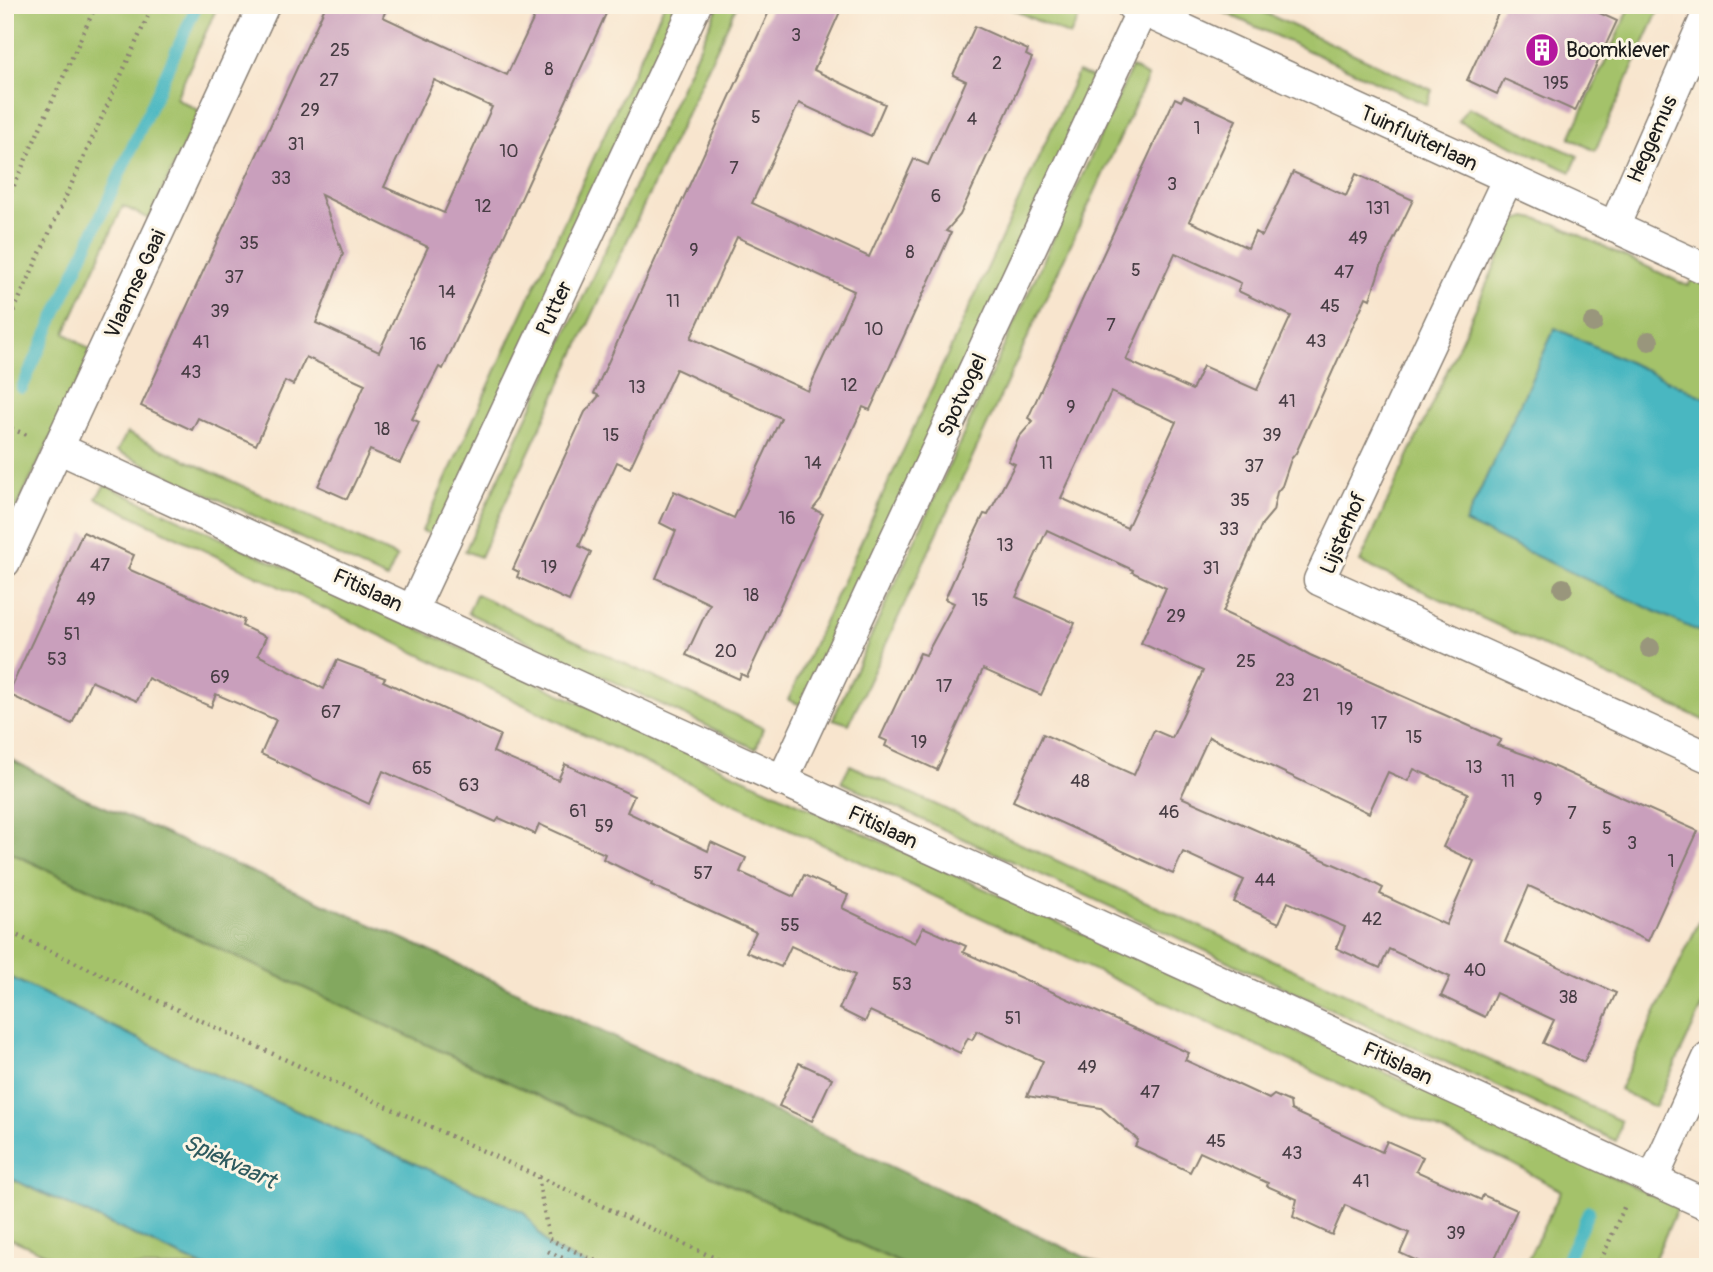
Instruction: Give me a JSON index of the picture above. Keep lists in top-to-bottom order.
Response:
{
  "streets": {
    "street": [
      "Tuinfluiterlaan",
      "Heggemus",
      "Vlaamse Gaai",
      "Putter",
      "Spotvogel",
      "Lijsterhof",
      "Fitislaan"
    ]
  },
  "crossings": [
    ["Tuinfluiterlaan", "Heggemus"],
    ["Tuinfluiterlaan", "Spotvogel"],
    ["Tuinfluiterlaan", "Lijsterhof"],
    ["Vlaamse Gaai", "Fitislaan"],
    ["Putter", "Fitislaan"],
    ["Spotvogel", "Fitislaan"]
  ],
  "water": ["Spiekvaart"],
  "places": {
    "building": ["Boomklever"]
  },
  "house_numbers": [
    "3",
    "25",
    "2",
    "8",
    "27",
    "195",
    "29",
    "5",
    "4",
    "1",
    "31",
    "10",
    "7",
    "33",
    "3",
    "6",
    "12",
    "131",
    "49",
    "35",
    "9",
    "8",
    "5",
    "47",
    "37",
    "14",
    "11",
    "45",
    "39",
    "7",
    "10",
    "43",
    "41",
    "16",
    "43",
    "12",
    "13",
    "41",
    "9",
    "18",
    "15",
    "39",
    "14",
    "11",
    "37",
    "35",
    "16",
    "33",
    "13",
    "47",
    "19",
    "31",
    "18",
    "49",
    "15",
    "29",
    "51",
    "20",
    "53",
    "25",
    "69",
    "23",
    "17",
    "21",
    "19",
    "67",
    "17",
    "15",
    "19",
    "13",
    "65",
    "48",
    "11",
    "63",
    "9",
    "61",
    "46",
    "7",
    "59",
    "5",
    "3",
    "1",
    "57",
    "44",
    "42",
    "55",
    "40",
    "53",
    "38",
    "51",
    "49",
    "47",
    "45",
    "43",
    "41",
    "39"
  ]
}
